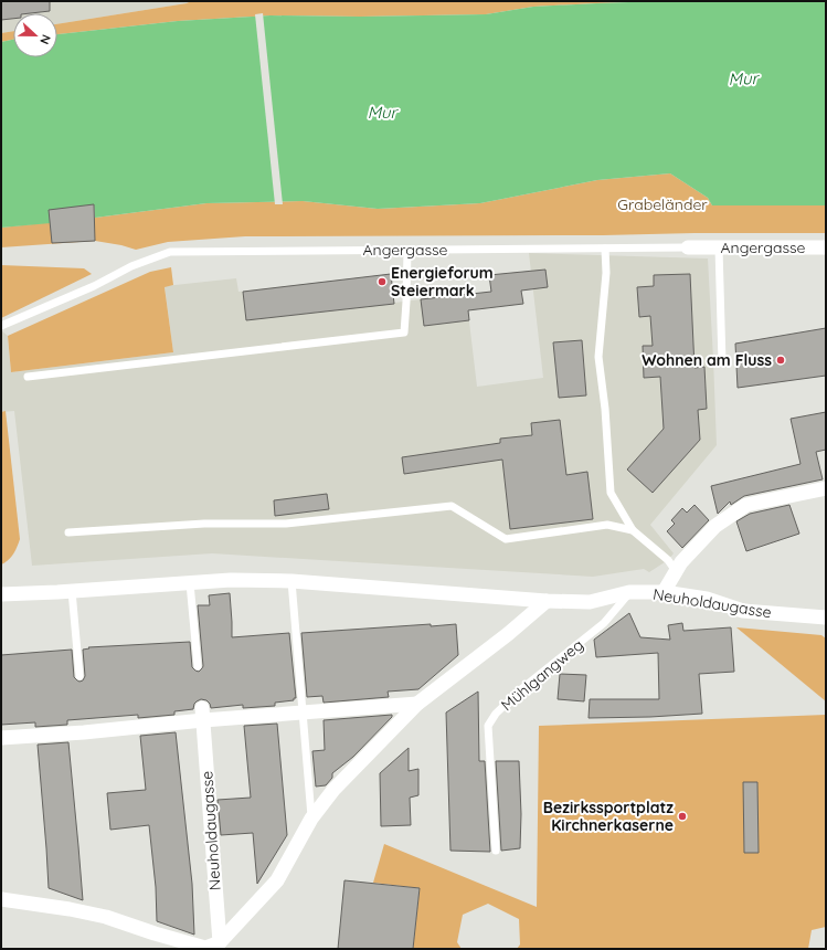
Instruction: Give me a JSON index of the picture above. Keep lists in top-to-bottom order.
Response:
{
  "streets": {
    "street": ["Angergasse", "Neuholdaugasse"],
    "lane": ["Mühlgangweg"]
  },
  "crossings": [
    ["Neuholdaugasse", "Mühlgangweg"]
  ],
  "water": ["Mur"],
  "parks": ["Grabeländer"],
  "places": ["Energieforum Steiermark", "Wohnen am Fluss", "Bezirkssportplatz Kirchnerkaserne"],
  "north": "right"
}
